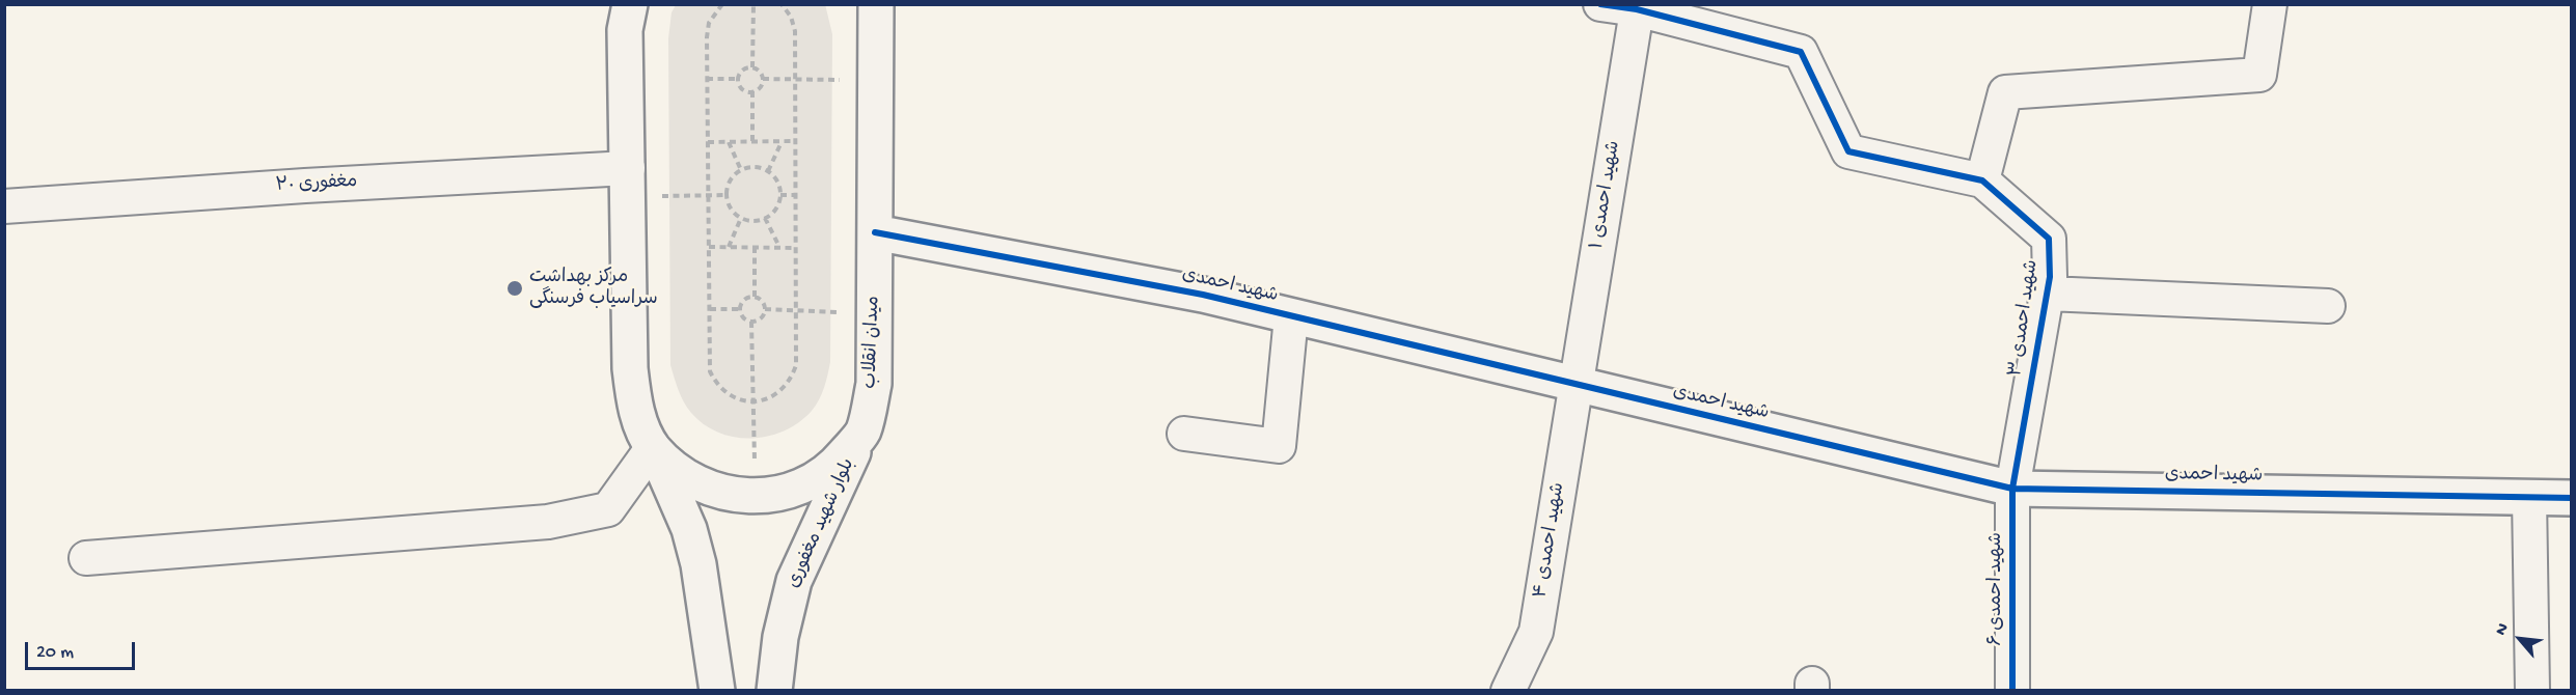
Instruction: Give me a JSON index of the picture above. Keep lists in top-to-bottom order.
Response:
{
  "streets": {
    "street": [
      "مغفوری ۲۰",
      "شهید احمدی ۱",
      "شهید احمدی",
      "شهید احمدی ۳",
      "میدان انقلاب",
      "بلوار شهید مغفوری",
      "شهید احمدی ۴",
      "شهید احمدی ۶"
    ]
  },
  "crossings": [
    ["مغفوری ۲۰", "میدان انقلاب"],
    ["شهید احمدی ۱", "شهید احمدی"],
    ["شهید احمدی ۱", "شهید احمدی ۴"],
    ["شهید احمدی", "شهید احمدی ۳"],
    ["شهید احمدی", "میدان انقلاب"],
    ["شهید احمدی", "شهید احمدی ۴"],
    ["شهید احمدی", "شهید احمدی ۶"],
    ["شهید احمدی ۳", "شهید احمدی ۶"],
    ["میدان انقلاب", "بلوار شهید مغفوری"]
  ],
  "places": ["مرکز بهداشت سراسیاب فرسنگی"],
  "scale_bar": "20 m",
  "north": "top left"
}
